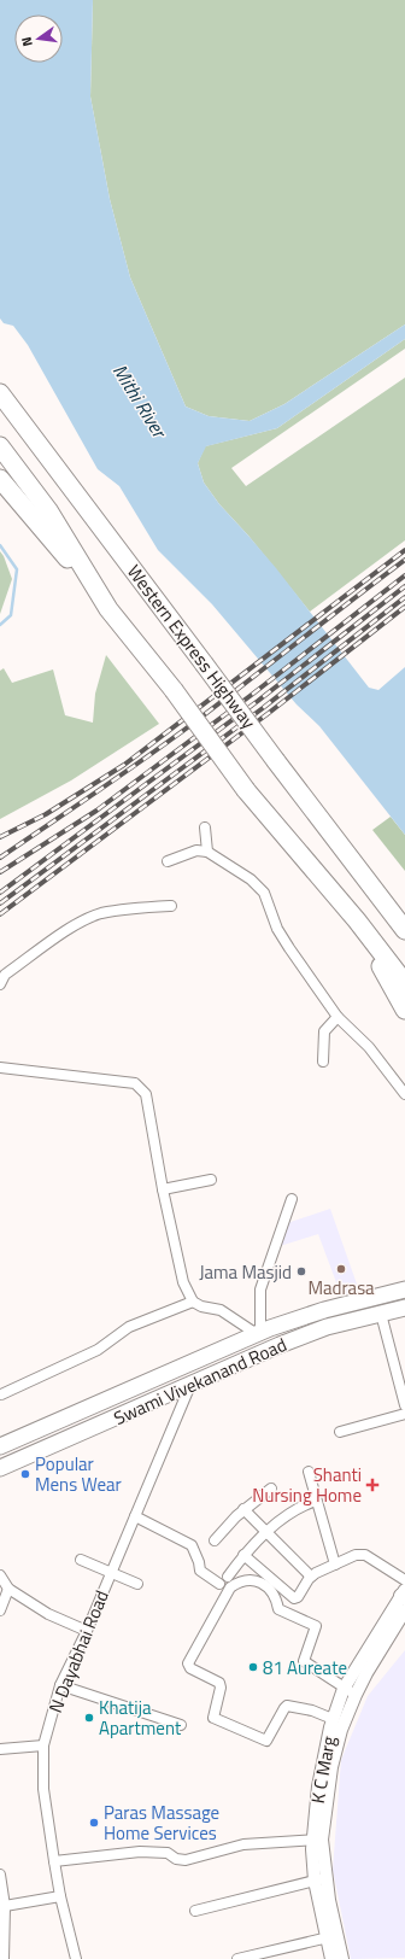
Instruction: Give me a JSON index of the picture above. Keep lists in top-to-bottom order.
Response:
{
  "streets": {
    "highway": ["Western Express Highway"],
    "main road": ["Swami Vivekanand Road"],
    "street": ["N Dayabhai Road", "K C Marg"]
  },
  "crossings": [
    ["Swami Vivekanand Road", "N Dayabhai Road"]
  ],
  "water": ["Mithi River"],
  "places": {
    "other": [
      "Madrasa",
      "Jama Masjid",
      "Popular Mens Wear",
      "81 Aureate",
      "Khatija Apartment",
      "Paras Massage Home Services"
    ],
    "health": ["Shanti Nursing Home"]
  },
  "north": "left"
}
